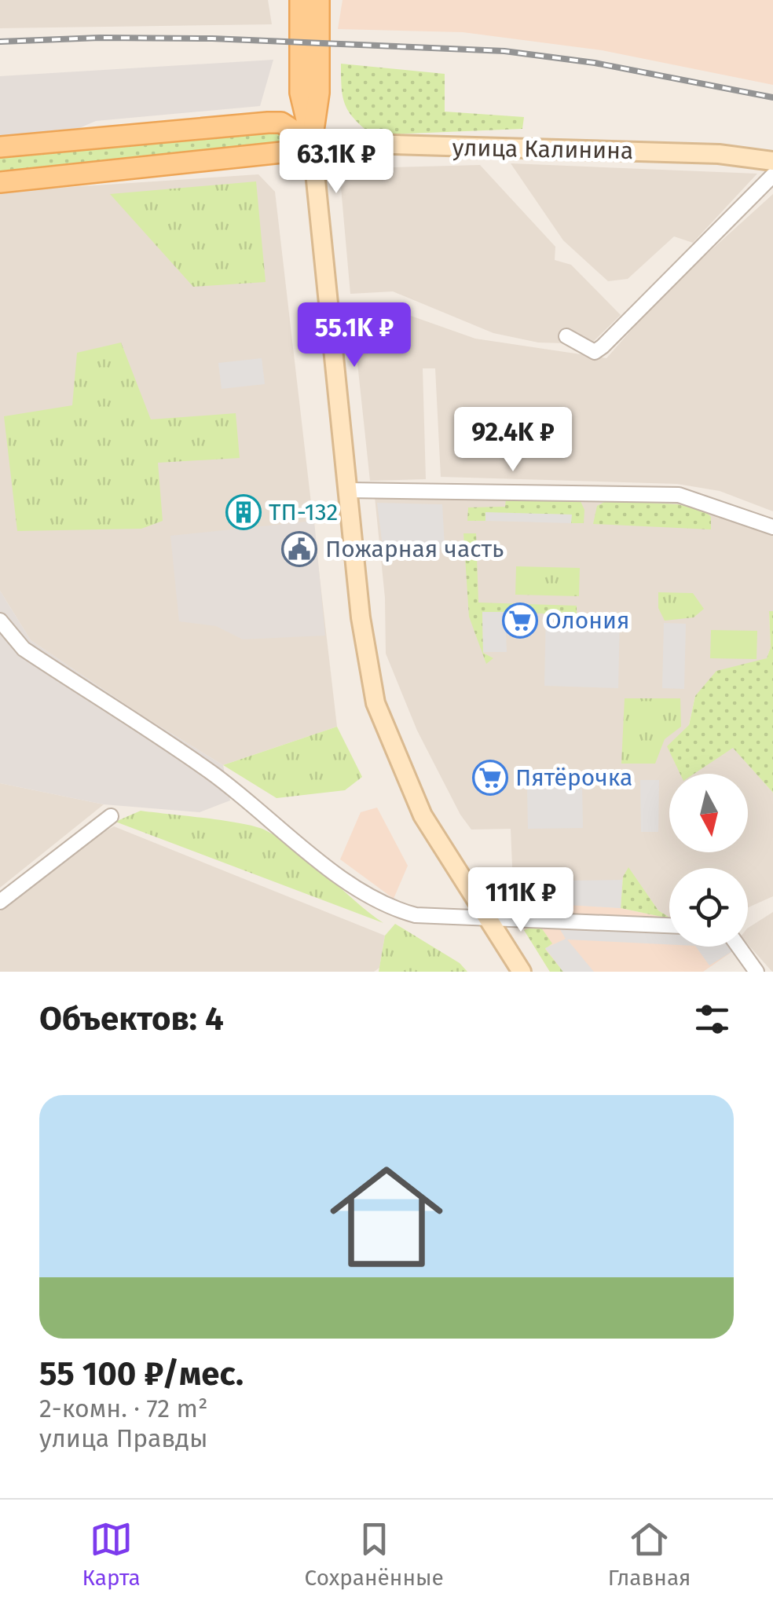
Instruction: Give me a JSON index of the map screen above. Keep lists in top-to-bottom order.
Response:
{
  "streets": {
    "main road": ["улица Калинина"]
  },
  "places": {
    "building": ["ТП-132"],
    "public building": ["Пожарная часть"],
    "supermarket": ["Олония", "Пятёрочка"]
  },
  "north": "bottom",
  "page": {
    "price": [
      "63.1K ₽",
      "55.1K ₽",
      "92.4K ₽",
      "111K ₽"
    ],
    "heading": "Объектов: 4",
    "list": [
      {
        "name": "55 100 ₽/мес.",
        "note": "2-комн. · 72 m² · улица Правды"
      }
    ],
    "tabs": ["Карта", "Сохранённые", "Главная"]
  }
}
